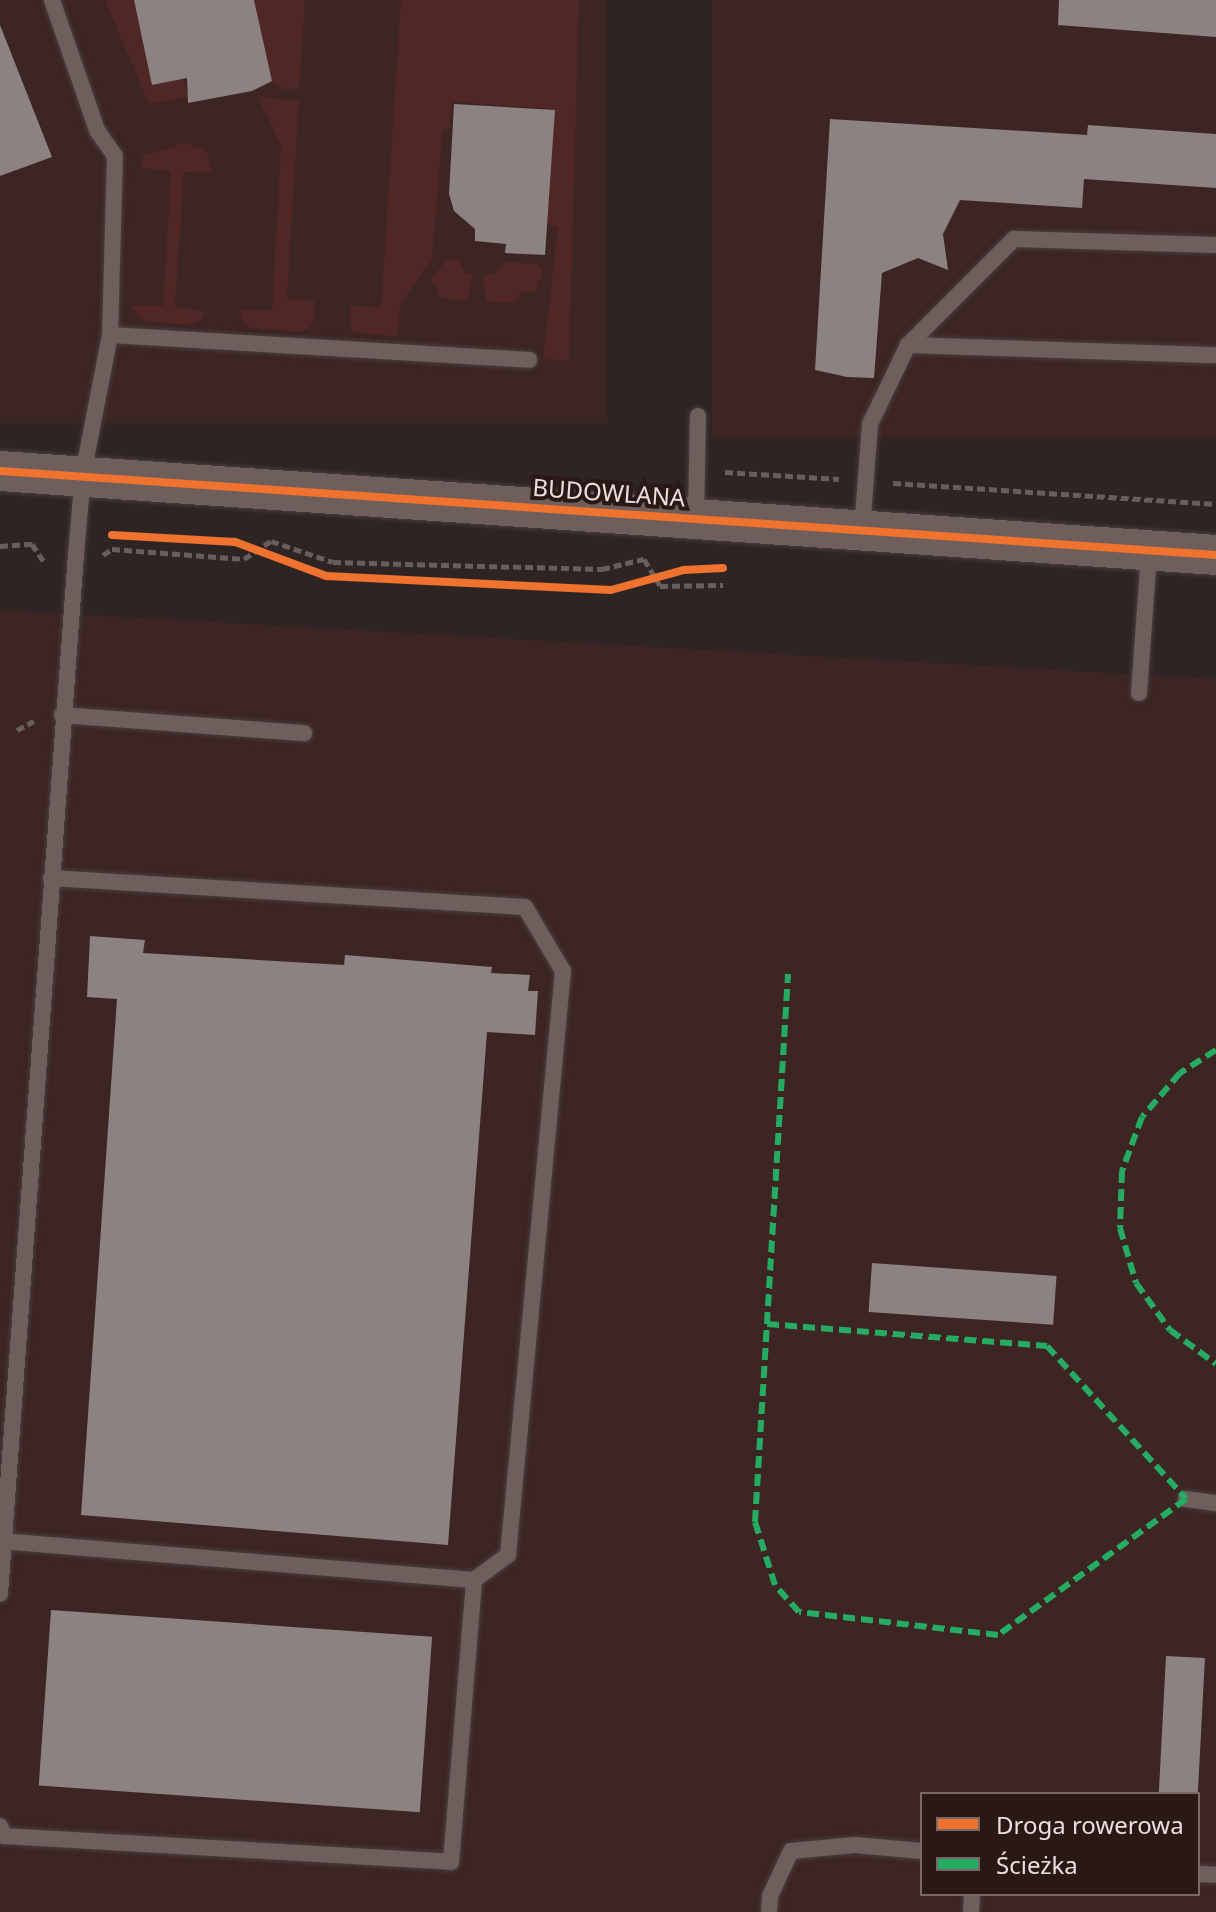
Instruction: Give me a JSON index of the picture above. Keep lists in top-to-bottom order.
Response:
{
  "streets": {
    "street": ["BUDOWLANA"]
  },
  "legend": ["Droga rowerowa", "Ścieżka"]
}
